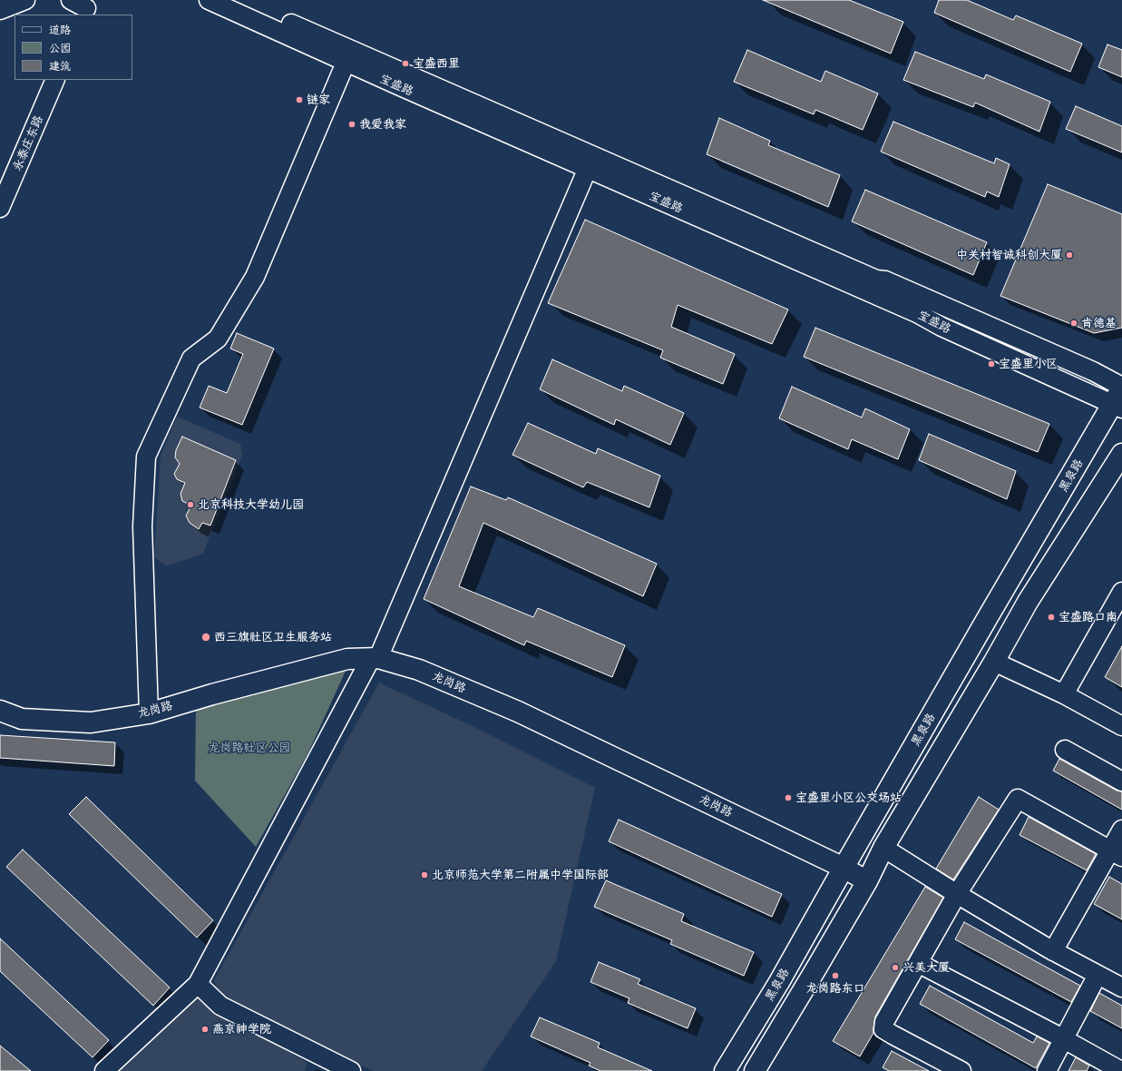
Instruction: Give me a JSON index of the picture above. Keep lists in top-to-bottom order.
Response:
{
  "streets": {
    "main road": ["黑泉路", "龙岗路"],
    "street": ["宝盛路", "永泰庄东路"]
  },
  "crossings": [
    ["宝盛路", "黑泉路"],
    ["黑泉路", "龙岗路"]
  ],
  "parks": ["龙岗路社区公园"],
  "places": [
    "宝盛西里",
    "链家",
    "我爱我家",
    "中关村智诚科创大厦",
    "肯德基",
    "宝盛里小区",
    "北京科技大学幼儿园",
    "宝盛路口南",
    "西三旗社区卫生服务站",
    "宝盛里小区公交场站",
    "北京师范大学第二附属中学国际部",
    "兴美大厦",
    "龙岗路东口",
    "燕京神学院"
  ],
  "legend": ["道路", "公园", "建筑"]
}
